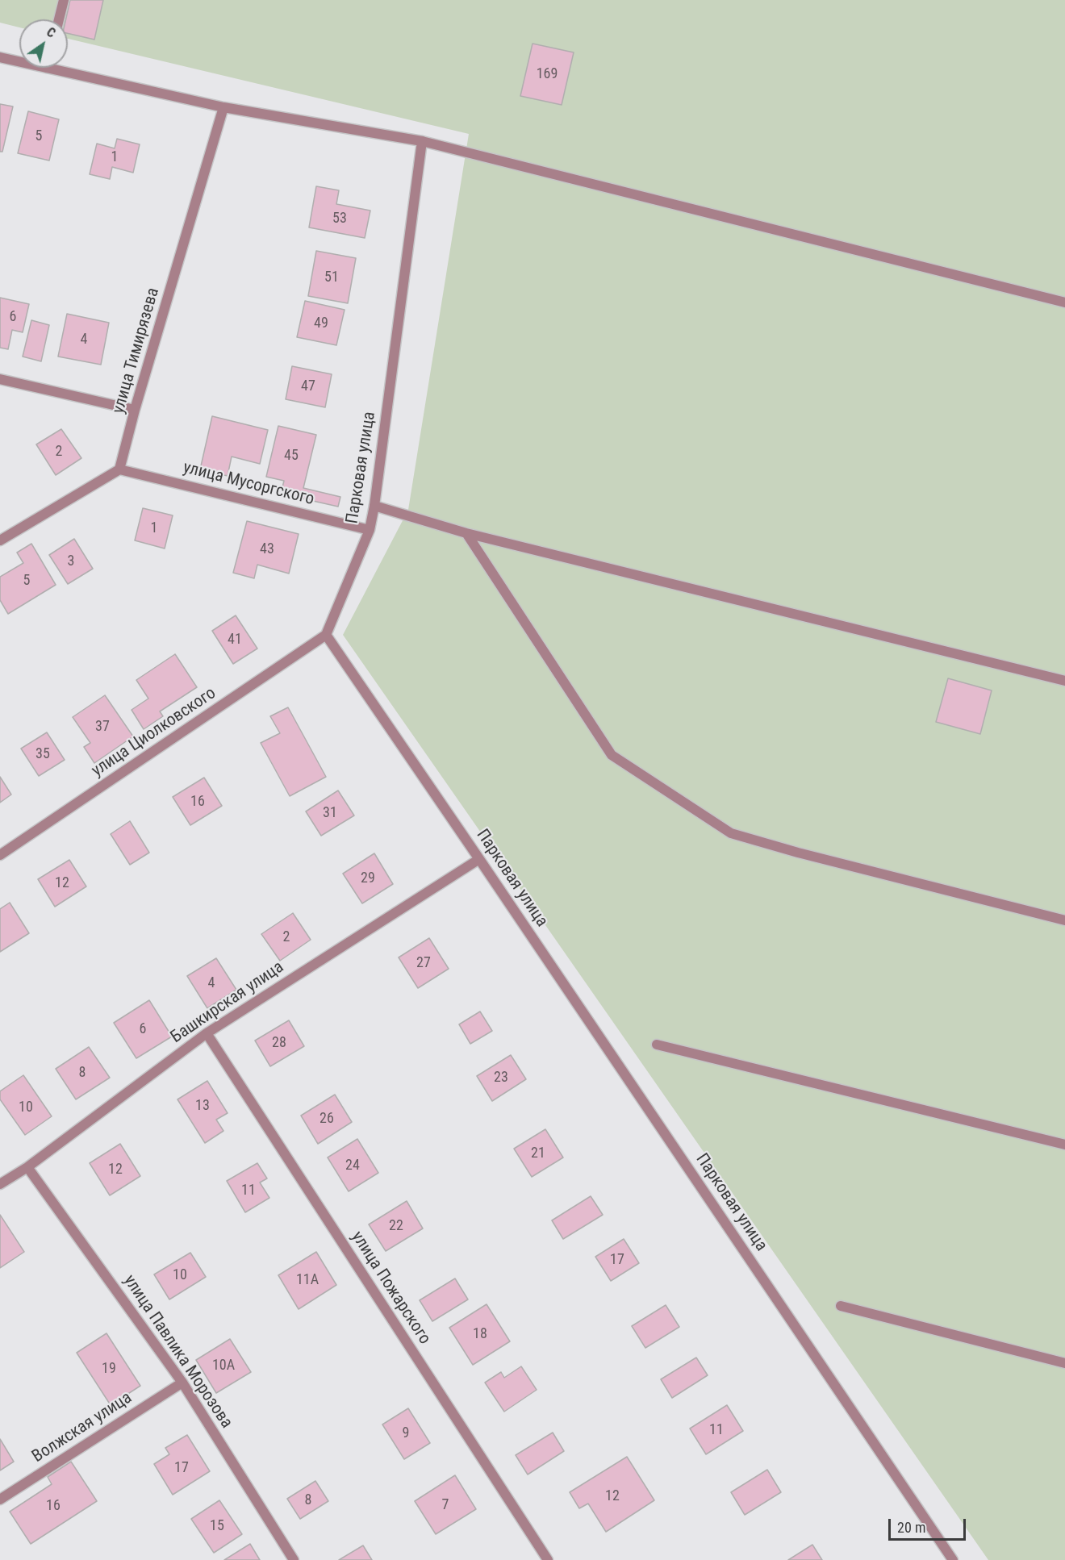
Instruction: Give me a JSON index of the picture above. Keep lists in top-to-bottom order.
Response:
{
  "streets": {
    "street": [
      "улица Тимирязева",
      "Парковая улица",
      "улица Мусоргского",
      "улица Циолковского",
      "Башкирская улица",
      "улица Пожарского",
      "улица Павлика Морозова",
      "Волжская улица"
    ]
  },
  "crossings": [
    ["улица Тимирязева", "улица Мусоргского"],
    ["Парковая улица", "улица Мусоргского"],
    ["Парковая улица", "улица Циолковского"],
    ["Парковая улица", "Башкирская улица"],
    ["Башкирская улица", "улица Пожарского"],
    ["Башкирская улица", "улица Павлика Морозова"],
    ["улица Павлика Морозова", "Волжская улица"]
  ],
  "house_numbers": [
    "169",
    "5",
    "1",
    "53",
    "51",
    "6",
    "49",
    "4",
    "47",
    "2",
    "45",
    "1",
    "43",
    "3",
    "5",
    "41",
    "37",
    "35",
    "16",
    "31",
    "29",
    "12",
    "2",
    "27",
    "4",
    "6",
    "28",
    "8",
    "23",
    "13",
    "10",
    "26",
    "21",
    "24",
    "12",
    "11",
    "22",
    "17",
    "10",
    "11А",
    "18",
    "10А",
    "19",
    "11",
    "9",
    "17",
    "12",
    "8",
    "7",
    "16",
    "15"
  ],
  "scale_bar": "20 m",
  "north": "top right"
}
